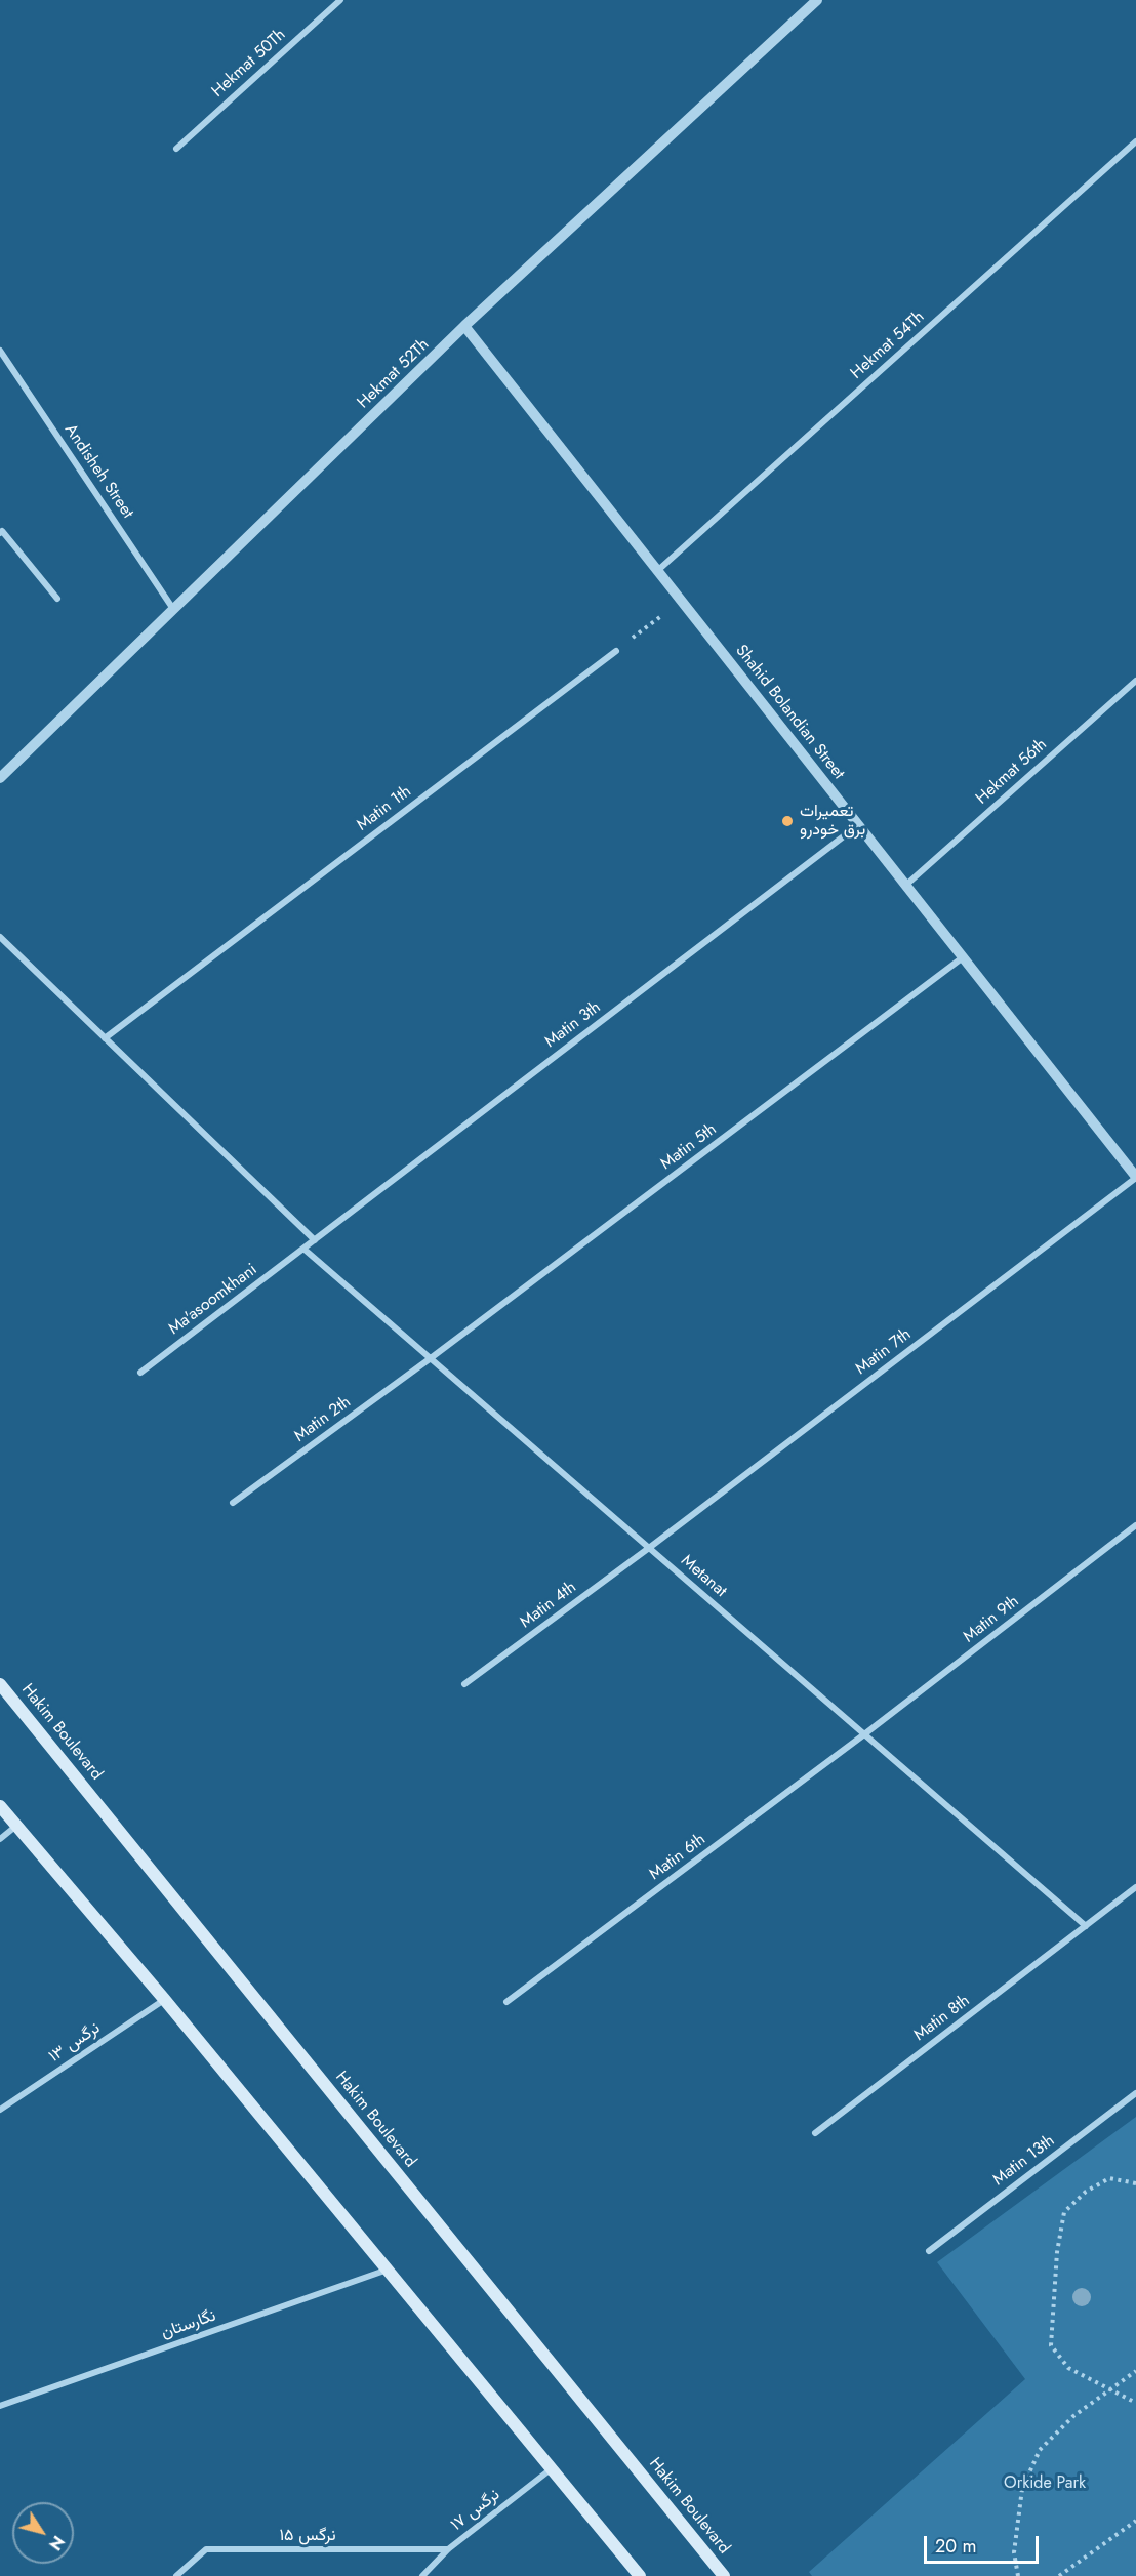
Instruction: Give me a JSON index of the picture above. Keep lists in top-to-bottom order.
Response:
{
  "streets": {
    "main road": ["Hakim Boulevard"],
    "street": [
      "Hekmat 50Th",
      "Hekmat 54Th",
      "Hekmat 52Th",
      "Andisheh Street",
      "Shahid Bolandian Street",
      "Hekmat 56th",
      "Matin 1th",
      "Matin 3th",
      "Matin 5th",
      "Ma'asoomkhani",
      "Matin 7th",
      "Matin 2th",
      "Metanat",
      "Matin 4th",
      "Matin 9th",
      "Matin 6th",
      "Matin 8th",
      "نرگس ۱۳",
      "Matin 13th",
      "نگارستان",
      "نرگس ۱۷",
      "نرگس ۱۵"
    ]
  },
  "crossings": [
    ["Hekmat 54Th", "Shahid Bolandian Street"],
    ["Hekmat 52Th", "Andisheh Street"],
    ["Hekmat 52Th", "Shahid Bolandian Street"],
    ["Shahid Bolandian Street", "Hekmat 56th"],
    ["Shahid Bolandian Street", "Matin 3th"],
    ["Shahid Bolandian Street", "Matin 5th"],
    ["Shahid Bolandian Street", "Matin 7th"],
    ["Matin 3th", "Ma'asoomkhani"],
    ["Matin 3th", "Metanat"],
    ["Matin 5th", "Matin 2th"],
    ["Matin 5th", "Metanat"],
    ["Ma'asoomkhani", "Metanat"],
    ["Matin 7th", "Metanat"],
    ["Matin 7th", "Matin 4th"],
    ["Matin 2th", "Metanat"],
    ["Metanat", "Matin 4th"],
    ["Metanat", "Matin 9th"],
    ["Metanat", "Matin 6th"],
    ["Metanat", "Matin 8th"],
    ["Matin 9th", "Matin 6th"],
    ["نرگس ۱۷", "نرگس ۱۵"]
  ],
  "parks": ["Orkide Park"],
  "places": ["تعمیرات برق خودرو"],
  "scale_bar": "20 m",
  "north": "bottom right"
}
